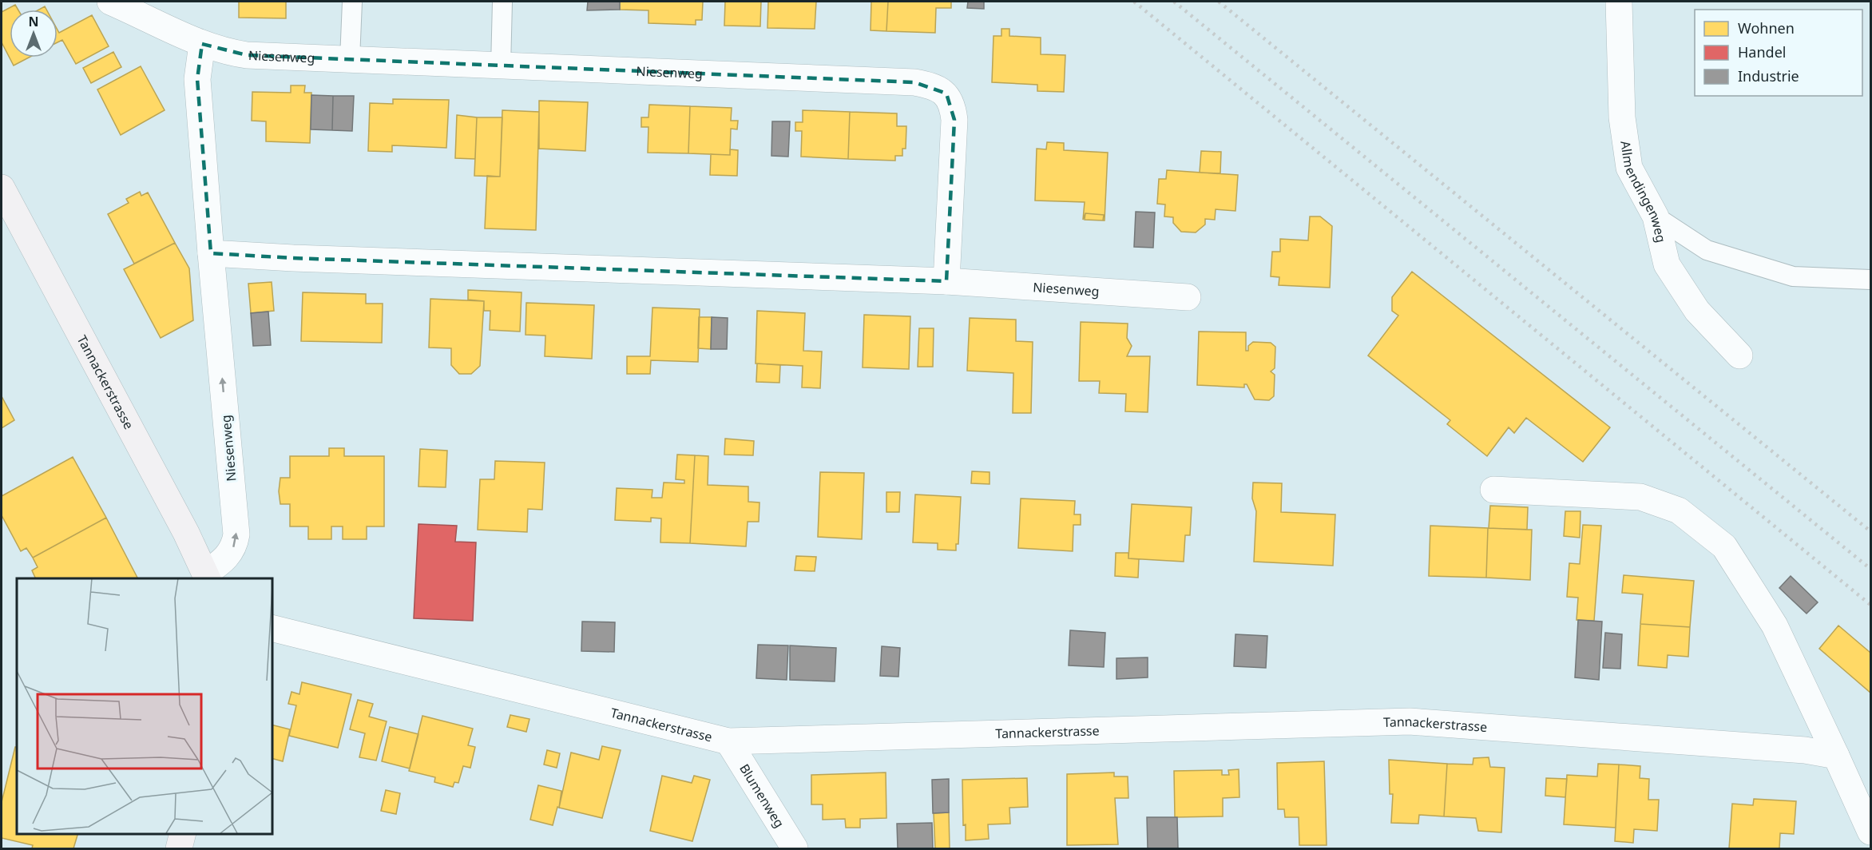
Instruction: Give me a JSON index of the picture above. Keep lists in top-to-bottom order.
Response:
{
  "streets": {
    "street": [
      "Niesenweg",
      "Allmendingenweg",
      "Tannackerstrasse",
      "Blumenweg"
    ]
  },
  "crossings": [
    ["Niesenweg", "Tannackerstrasse"],
    ["Tannackerstrasse", "Blumenweg"]
  ],
  "legend": ["Wohnen", "Handel", "Industrie"],
  "north": "top"
}
